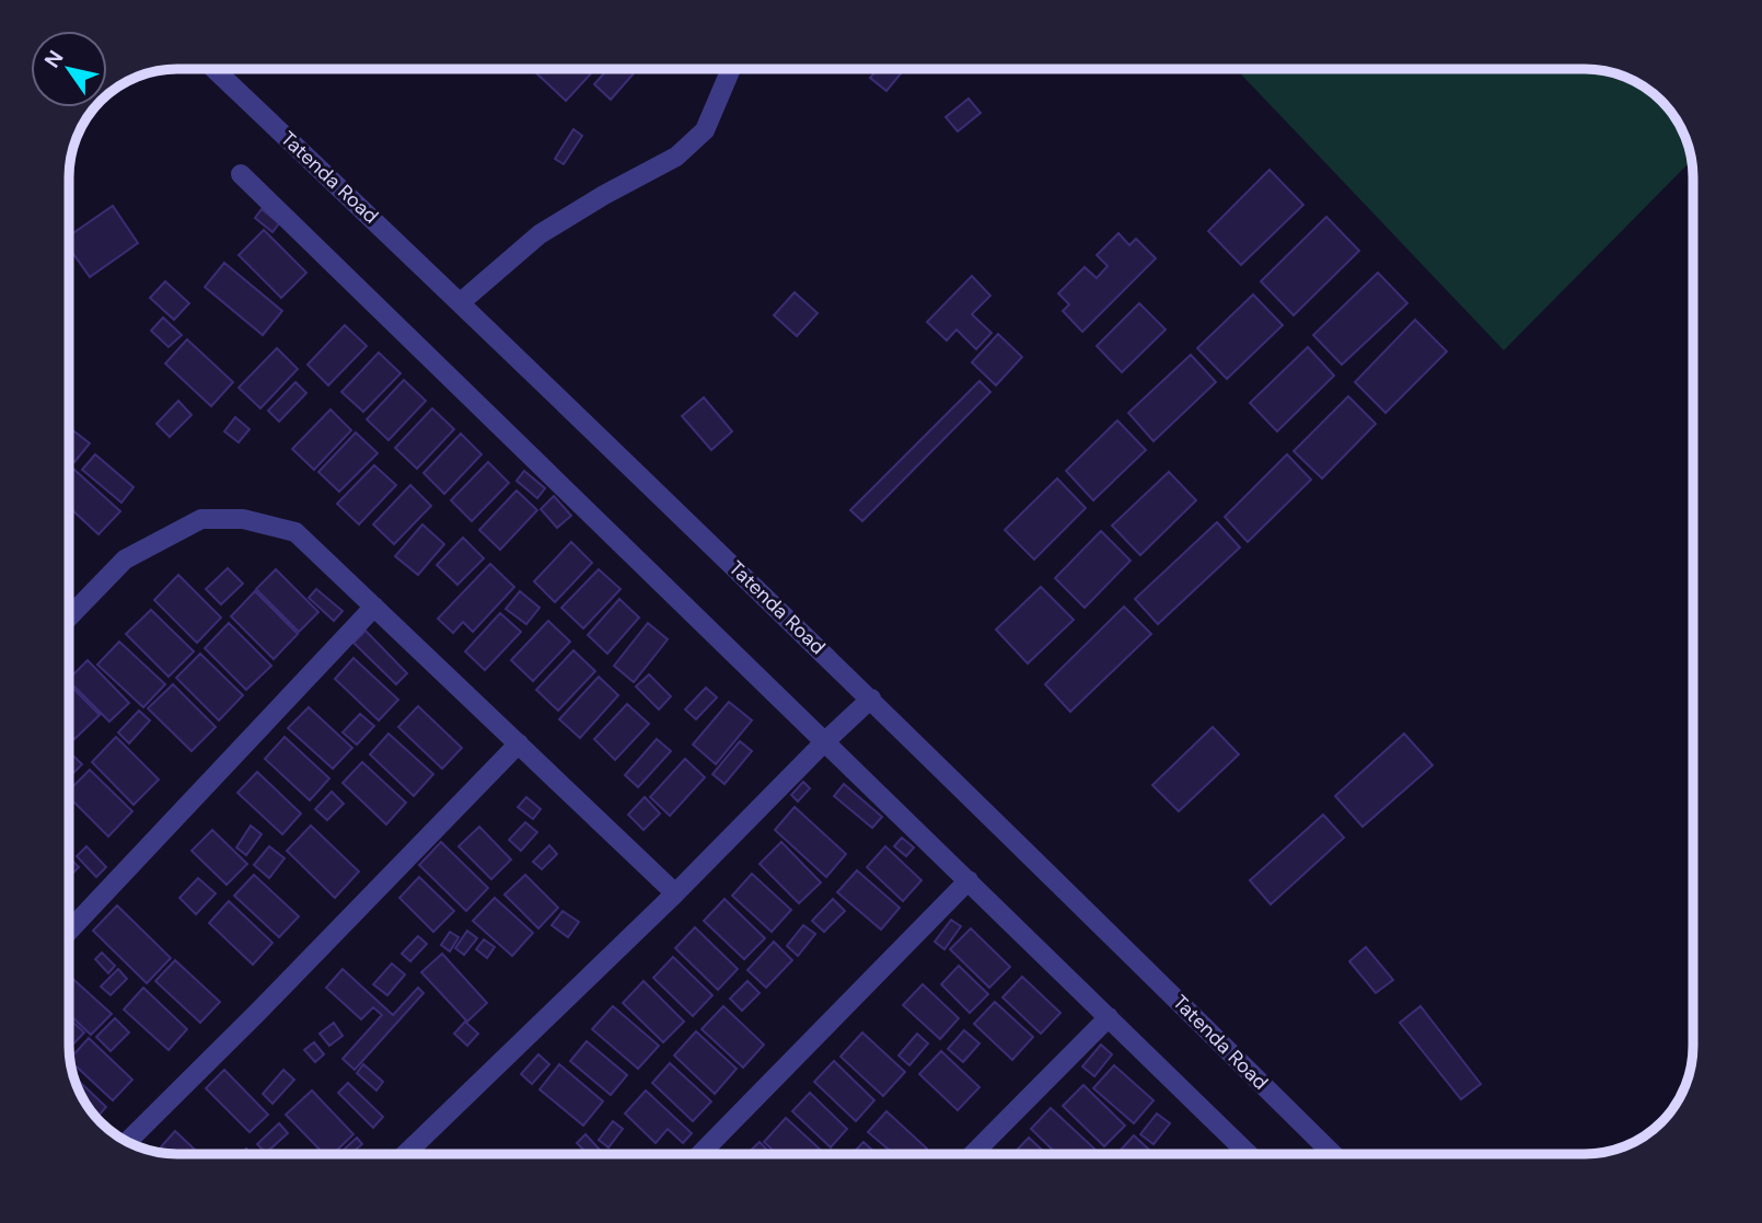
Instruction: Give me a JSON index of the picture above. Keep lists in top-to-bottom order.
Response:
{
  "streets": {
    "street": ["Tatenda Road"]
  },
  "north": "top left"
}
